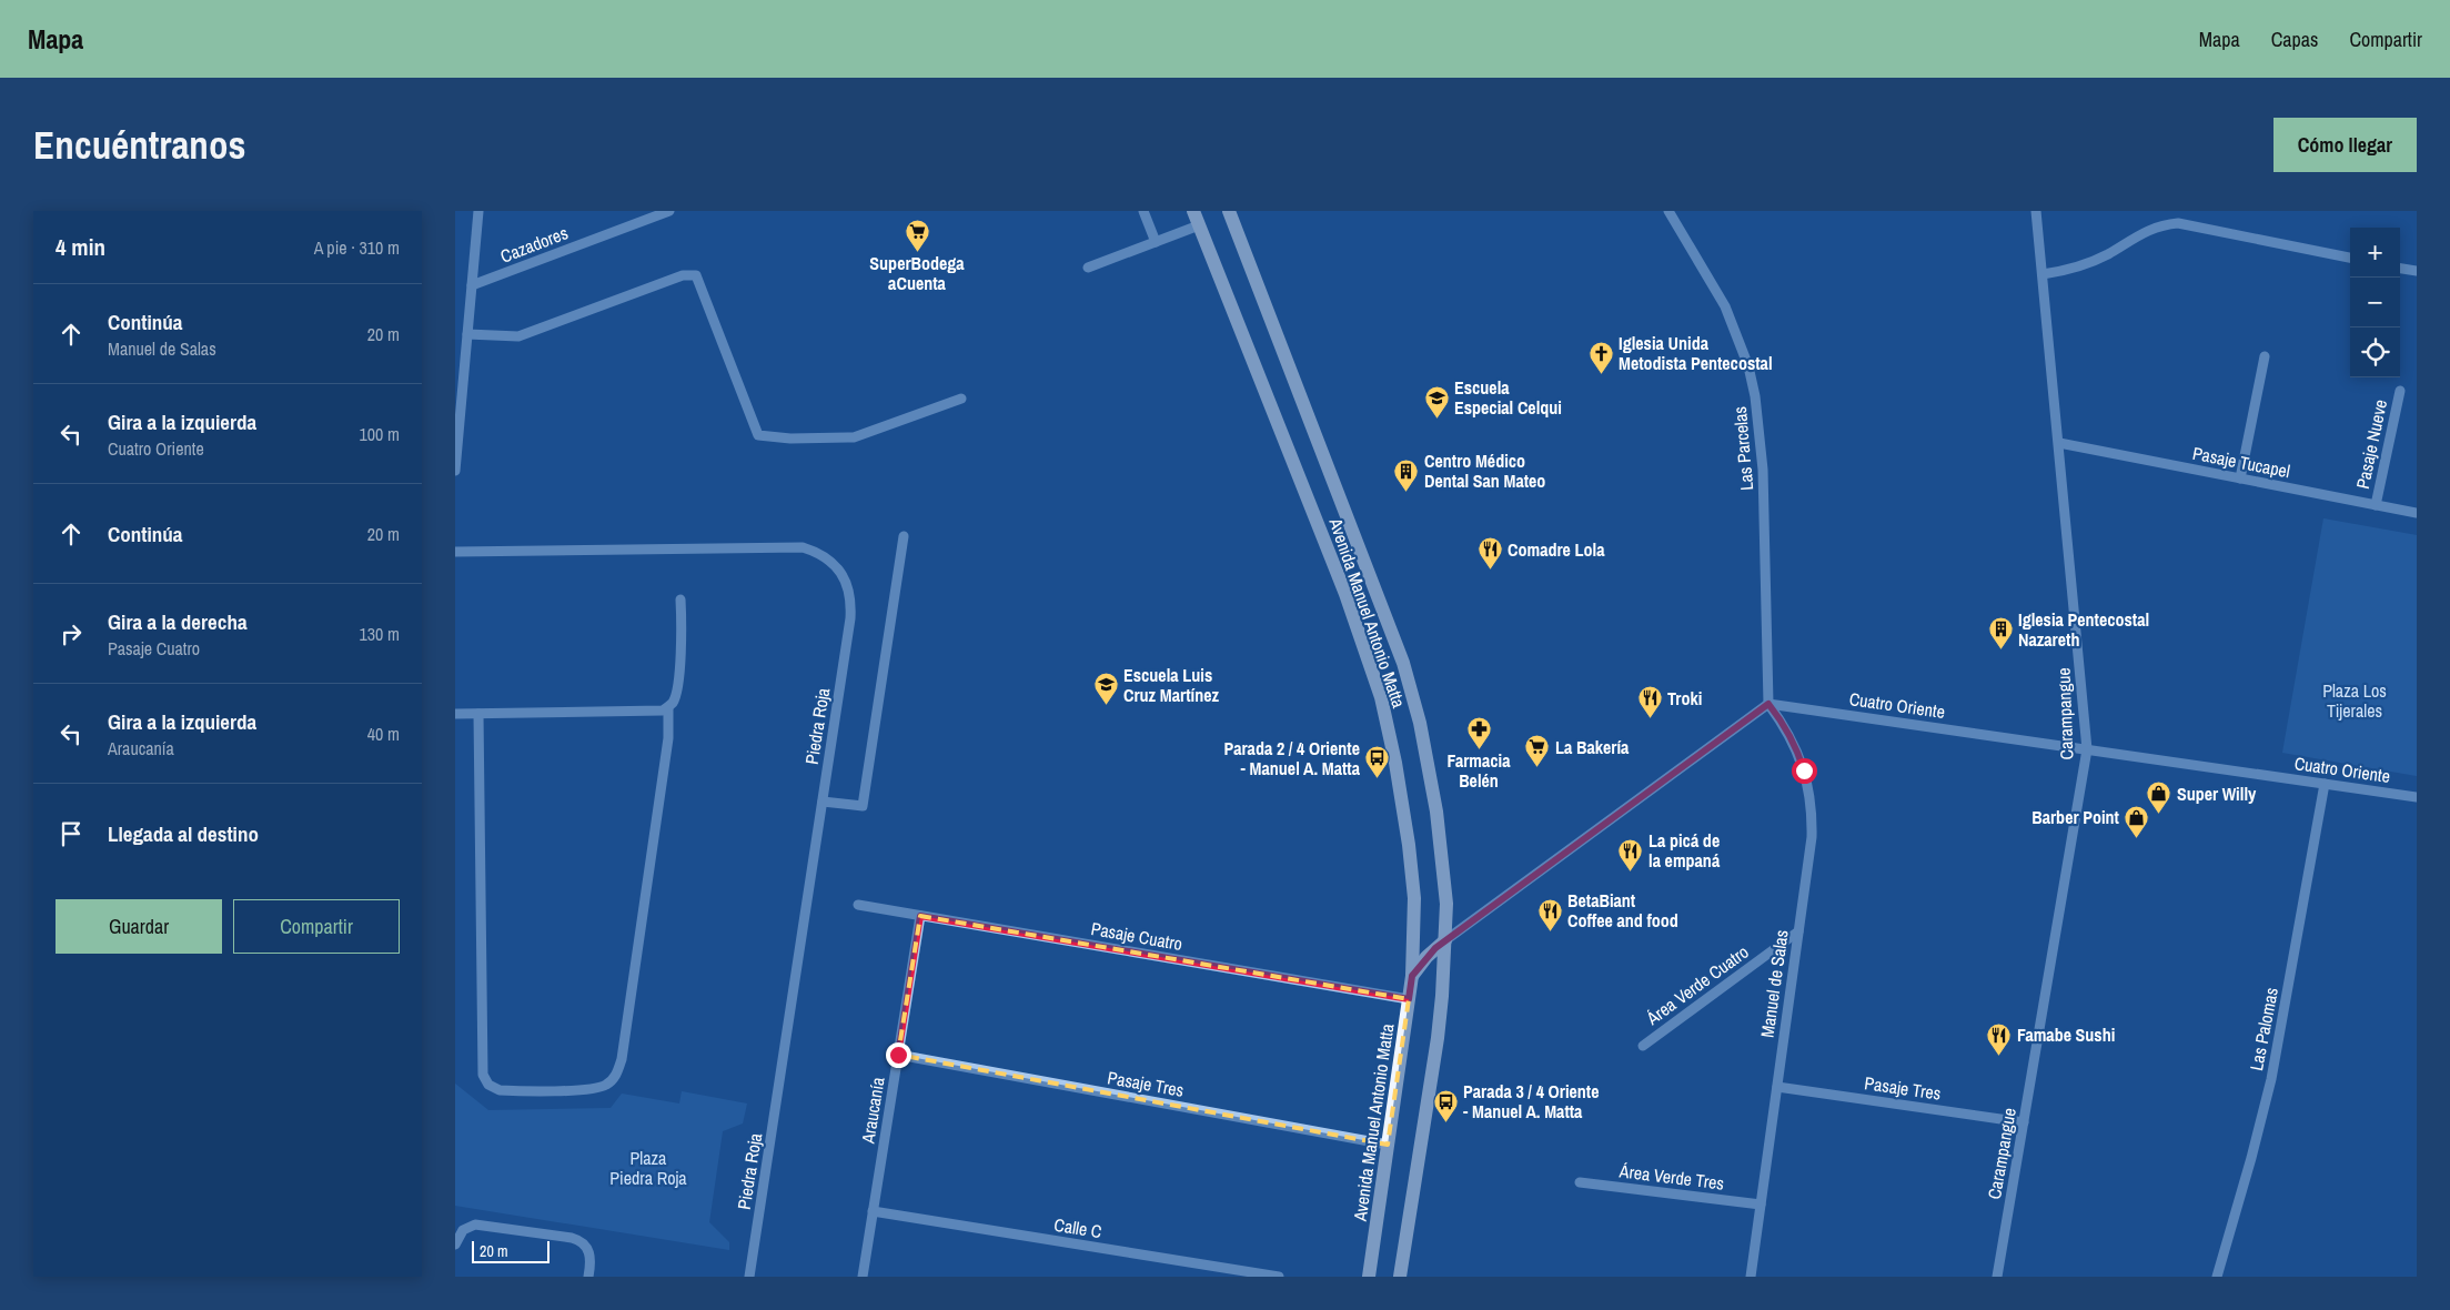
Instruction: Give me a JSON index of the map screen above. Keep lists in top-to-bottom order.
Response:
{
  "streets": {
    "main road": ["Avenida Manuel Antonio Matta"],
    "street": [
      "Cazadores",
      "Pasaje Nueve",
      "Las Parcelas",
      "Pasaje Tucapel",
      "Cuatro Oriente",
      "Carampangue",
      "Piedra Roja",
      "Pasaje Cuatro",
      "Manuel de Salas",
      "Área Verde Cuatro",
      "Las Palomas",
      "Pasaje Tres",
      "Araucanía",
      "Área Verde Tres",
      "Calle C"
    ]
  },
  "crossings": [
    ["Pasaje Nueve", "Pasaje Tucapel"],
    ["Las Parcelas", "Cuatro Oriente"],
    ["Las Parcelas", "Manuel de Salas"],
    ["Pasaje Tucapel", "Carampangue"],
    ["Avenida Manuel Antonio Matta", "Pasaje Cuatro"],
    ["Avenida Manuel Antonio Matta", "Pasaje Tres"],
    ["Cuatro Oriente", "Carampangue"],
    ["Cuatro Oriente", "Manuel de Salas"],
    ["Cuatro Oriente", "Las Palomas"],
    ["Carampangue", "Pasaje Tres"],
    ["Pasaje Cuatro", "Araucanía"],
    ["Manuel de Salas", "Área Verde Cuatro"],
    ["Manuel de Salas", "Pasaje Tres"],
    ["Manuel de Salas", "Área Verde Tres"],
    ["Pasaje Tres", "Araucanía"],
    ["Araucanía", "Calle C"]
  ],
  "parks": ["Plaza Los Tijerales", "Plaza Piedra Roja"],
  "places": {
    "supermarket": ["SuperBodega aCuenta", "La Bakería"],
    "church": ["Iglesia Unida Metodista Pentecostal"],
    "school or university": ["Escuela Especial Celqui", "Escuela Luis Cruz Martínez"],
    "building": ["Centro Médico Dental San Mateo", "Iglesia Pentecostal Nazareth"],
    "restaurant": [
      "Comadre Lola",
      "Troki",
      "La picá de la empaná",
      "BetaBiant Coffee and food",
      "Famabe Sushi"
    ],
    "pharmacy": ["Farmacia Belén"],
    "bus stop": ["Parada 2 / 4 Oriente - Manuel A. Matta", "Parada 3 / 4 Oriente - Manuel A. Matta"],
    "shop": ["Super Willy", "Barber Point"]
  },
  "scale_bar": "20 m",
  "page": {
    "header": "Mapa",
    "nav": ["Mapa", "Capas", "Compartir"],
    "buttons": [
      "Cómo llegar",
      ["Guardar", "Compartir"]
    ],
    "title": "Encuéntranos",
    "heading": ["4 min", "A pie · 310 m"],
    "map_buttons": ["+", "−"],
    "list": [
      ["Continúa", "Manuel de Salas", "20 m"],
      ["Gira a la izquierda", "Cuatro Oriente", "100 m"],
      ["Continúa", "20 m"],
      ["Gira a la derecha", "Pasaje Cuatro", "130 m"],
      ["Gira a la izquierda", "Araucanía", "40 m"],
      "Llegada al destino"
    ],
    "scale": "20 m"
  }
}
